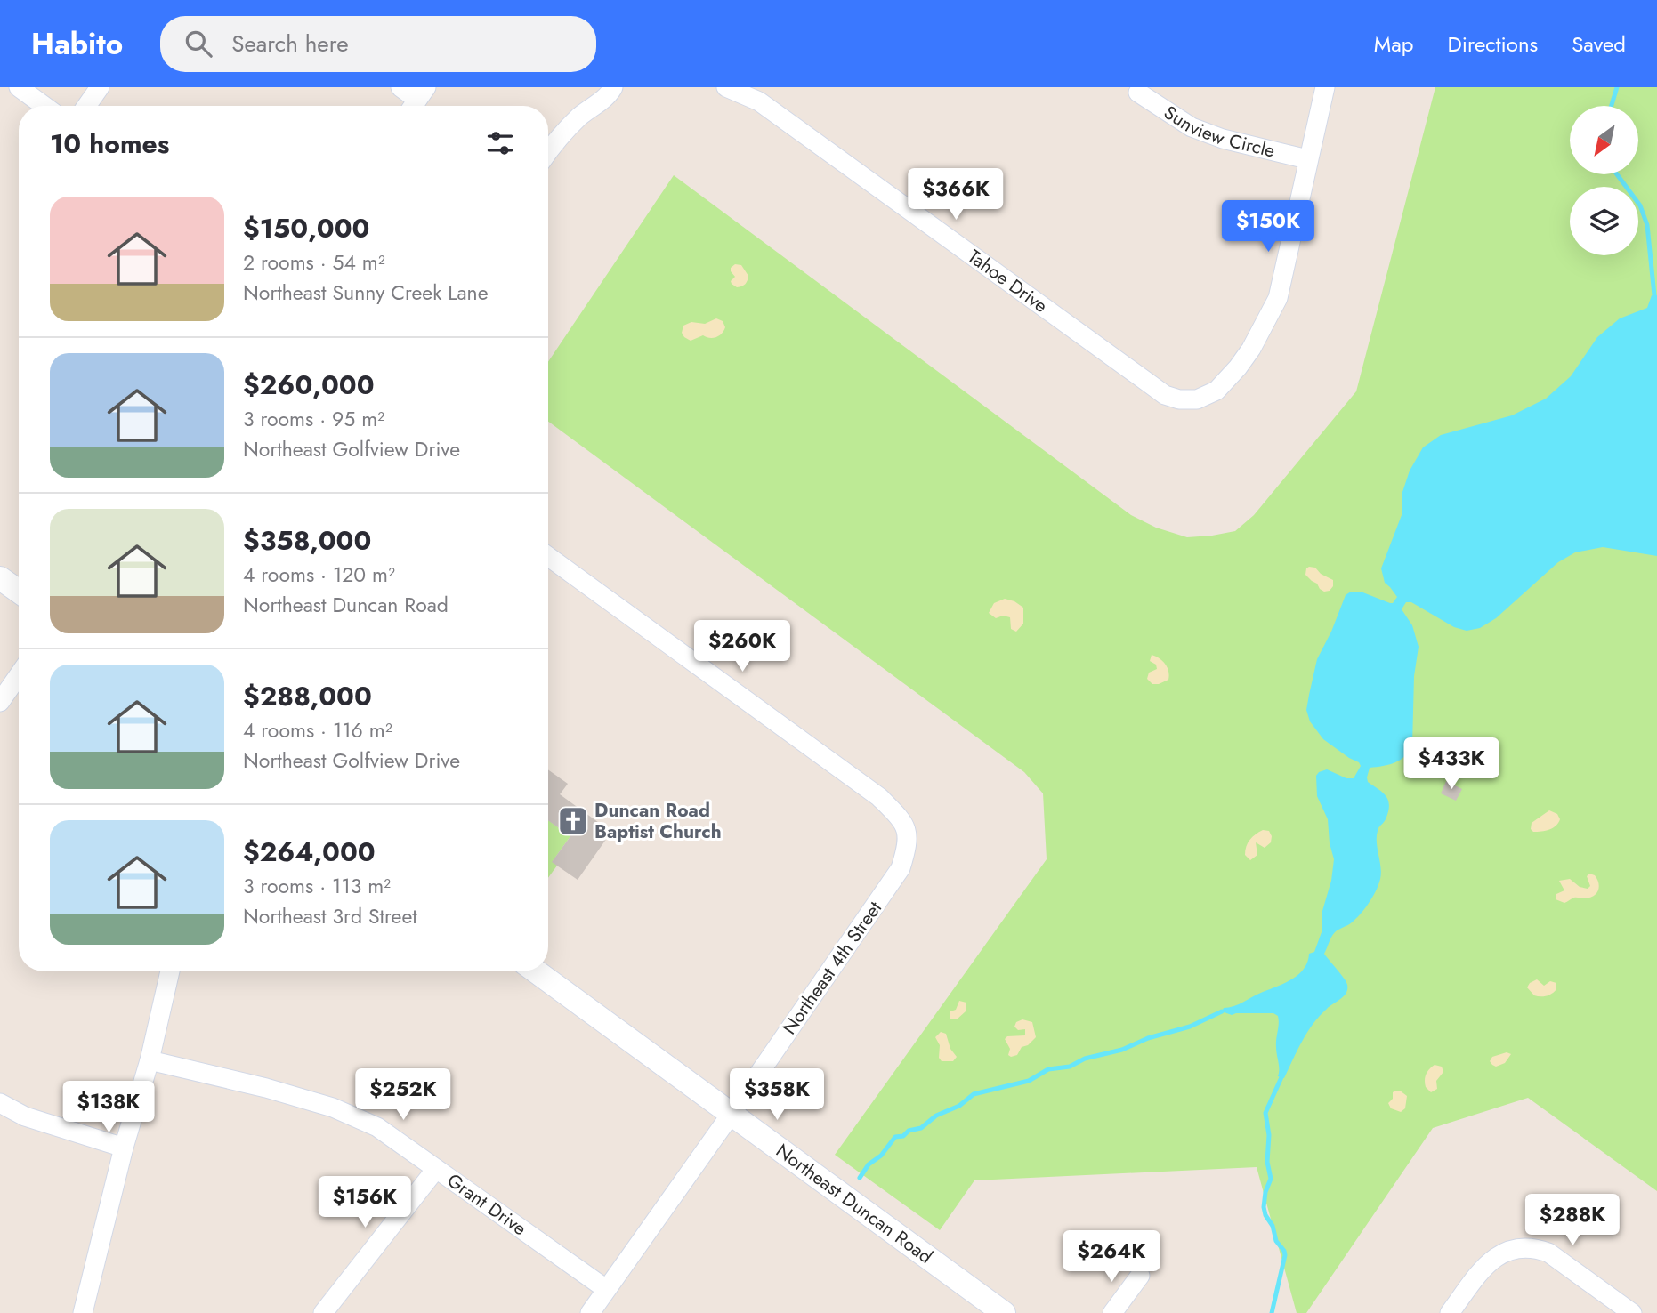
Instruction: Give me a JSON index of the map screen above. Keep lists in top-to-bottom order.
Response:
{
  "streets": {
    "street": [
      "Sunview Circle",
      "Tahoe Drive",
      "Northeast 4th Street",
      "Grant Drive",
      "Northeast Duncan Road"
    ]
  },
  "crossings": [
    ["Sunview Circle", "Tahoe Drive"],
    ["Northeast 4th Street", "Grant Drive"],
    ["Northeast 4th Street", "Northeast Duncan Road"]
  ],
  "places": {
    "church": ["Duncan Road Baptist Church"]
  },
  "north": "bottom left",
  "page": {
    "header": "Habito",
    "search": "Search here",
    "nav": ["Map", "Directions", "Saved"],
    "heading": "10 homes",
    "price": [
      "$366K",
      "$150K",
      "$260K",
      "$433K",
      "$252K",
      "$358K",
      "$138K",
      "$156K",
      "$288K",
      "$264K"
    ],
    "list": [
      {
        "name": "$150,000",
        "note": "2 rooms · 54 m² · Northeast Sunny Creek Lane"
      },
      {
        "name": "$260,000",
        "note": "3 rooms · 95 m² · Northeast Golfview Drive"
      },
      {
        "name": "$358,000",
        "note": "4 rooms · 120 m² · Northeast Duncan Road"
      },
      {
        "name": "$288,000",
        "note": "4 rooms · 116 m² · Northeast Golfview Drive"
      },
      {
        "name": "$264,000",
        "note": "3 rooms · 113 m² · Northeast 3rd Street"
      }
    ]
  }
}
